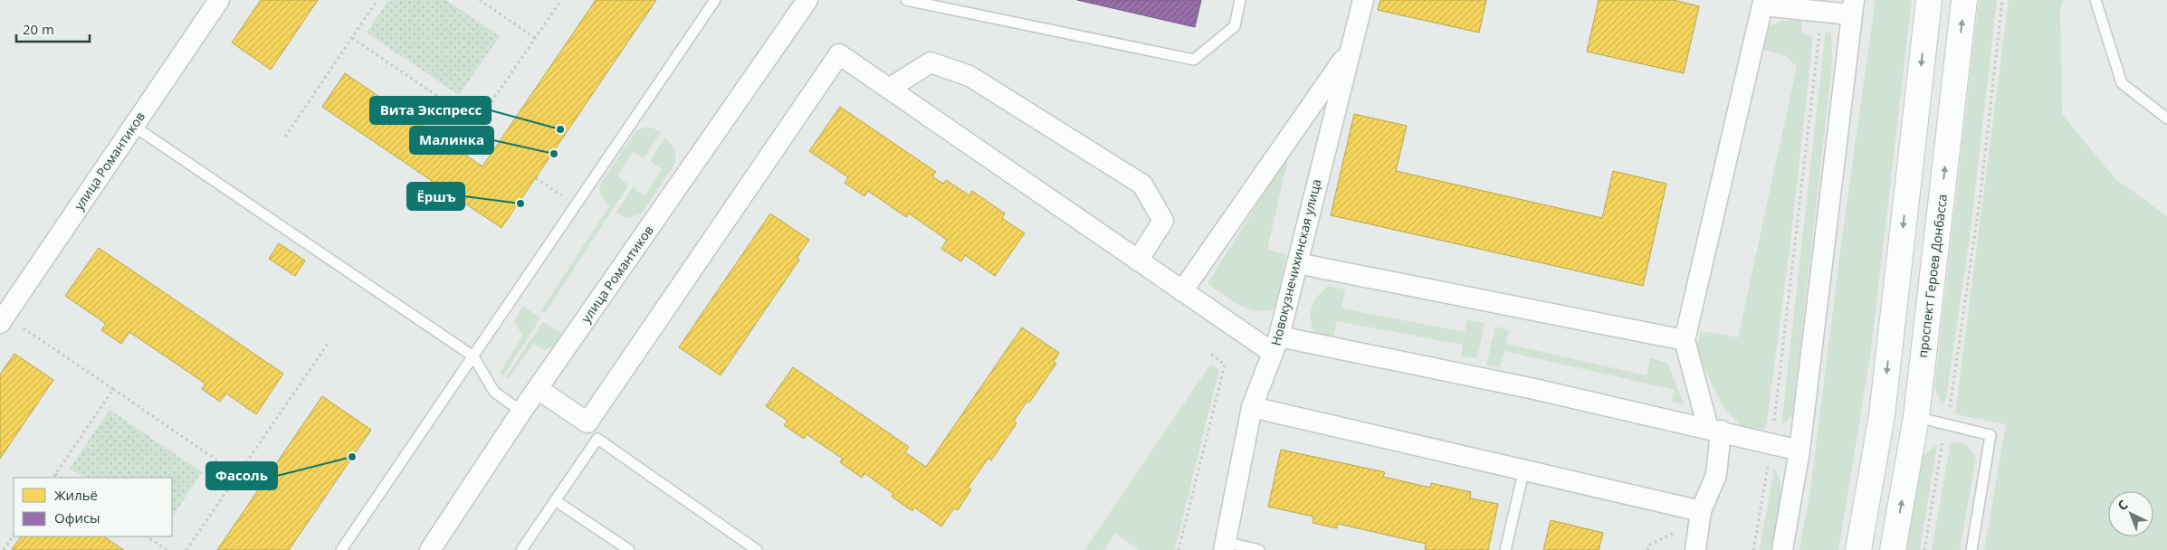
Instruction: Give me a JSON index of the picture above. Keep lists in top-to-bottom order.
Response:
{
  "streets": {
    "street": ["улица Романтиков", "Новокузнечихинская улица", "проспект Героев Донбасса"]
  },
  "places": [
    "Вита Экспресс",
    "Малинка",
    "Ёршъ",
    "Фасоль"
  ],
  "legend": ["Жильё", "Офисы"],
  "scale_bar": "20 m",
  "north": "top left"
}
